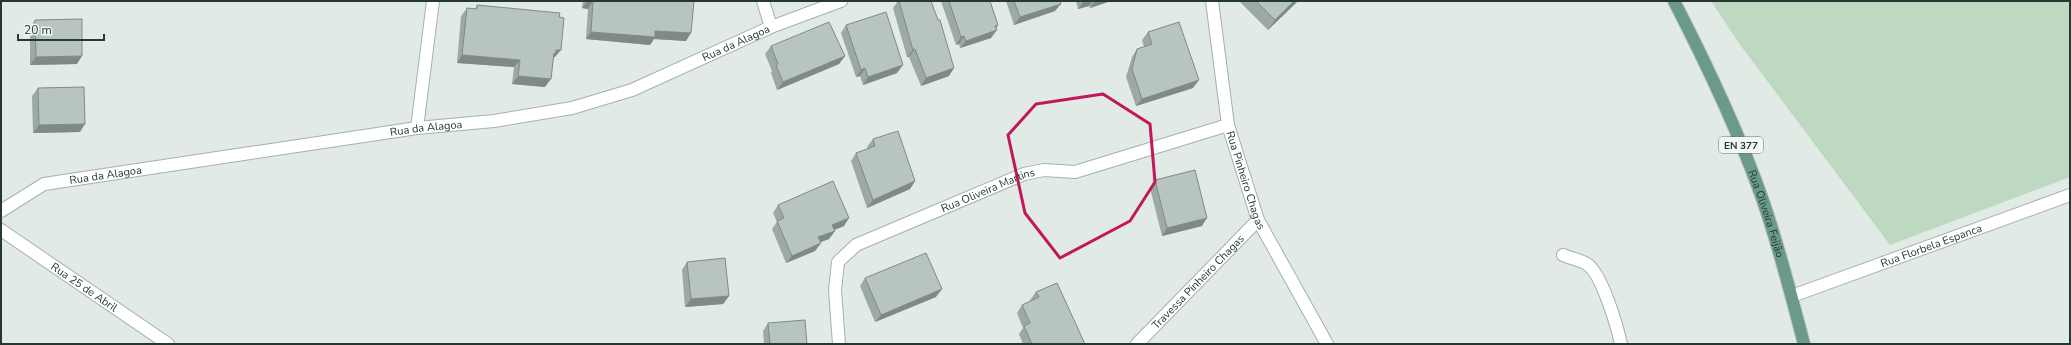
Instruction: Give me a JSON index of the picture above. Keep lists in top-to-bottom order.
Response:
{
  "streets": {
    "main road": ["EN 377", "Rua Oliveira Feijão"],
    "street": [
      "Rua da Alagoa",
      "Rua Pinheiro Chagas",
      "Rua Oliveira Martins",
      "Rua Florbela Espanca",
      "Travessa Pinheiro Chagas",
      "Rua 25 de Abril"
    ]
  },
  "crossings": [
    ["Rua Pinheiro Chagas", "Rua Oliveira Martins"],
    ["Rua Pinheiro Chagas", "Travessa Pinheiro Chagas"],
    ["Rua Oliveira Feijão", "Rua Florbela Espanca"]
  ],
  "scale_bar": "20 m"
}
